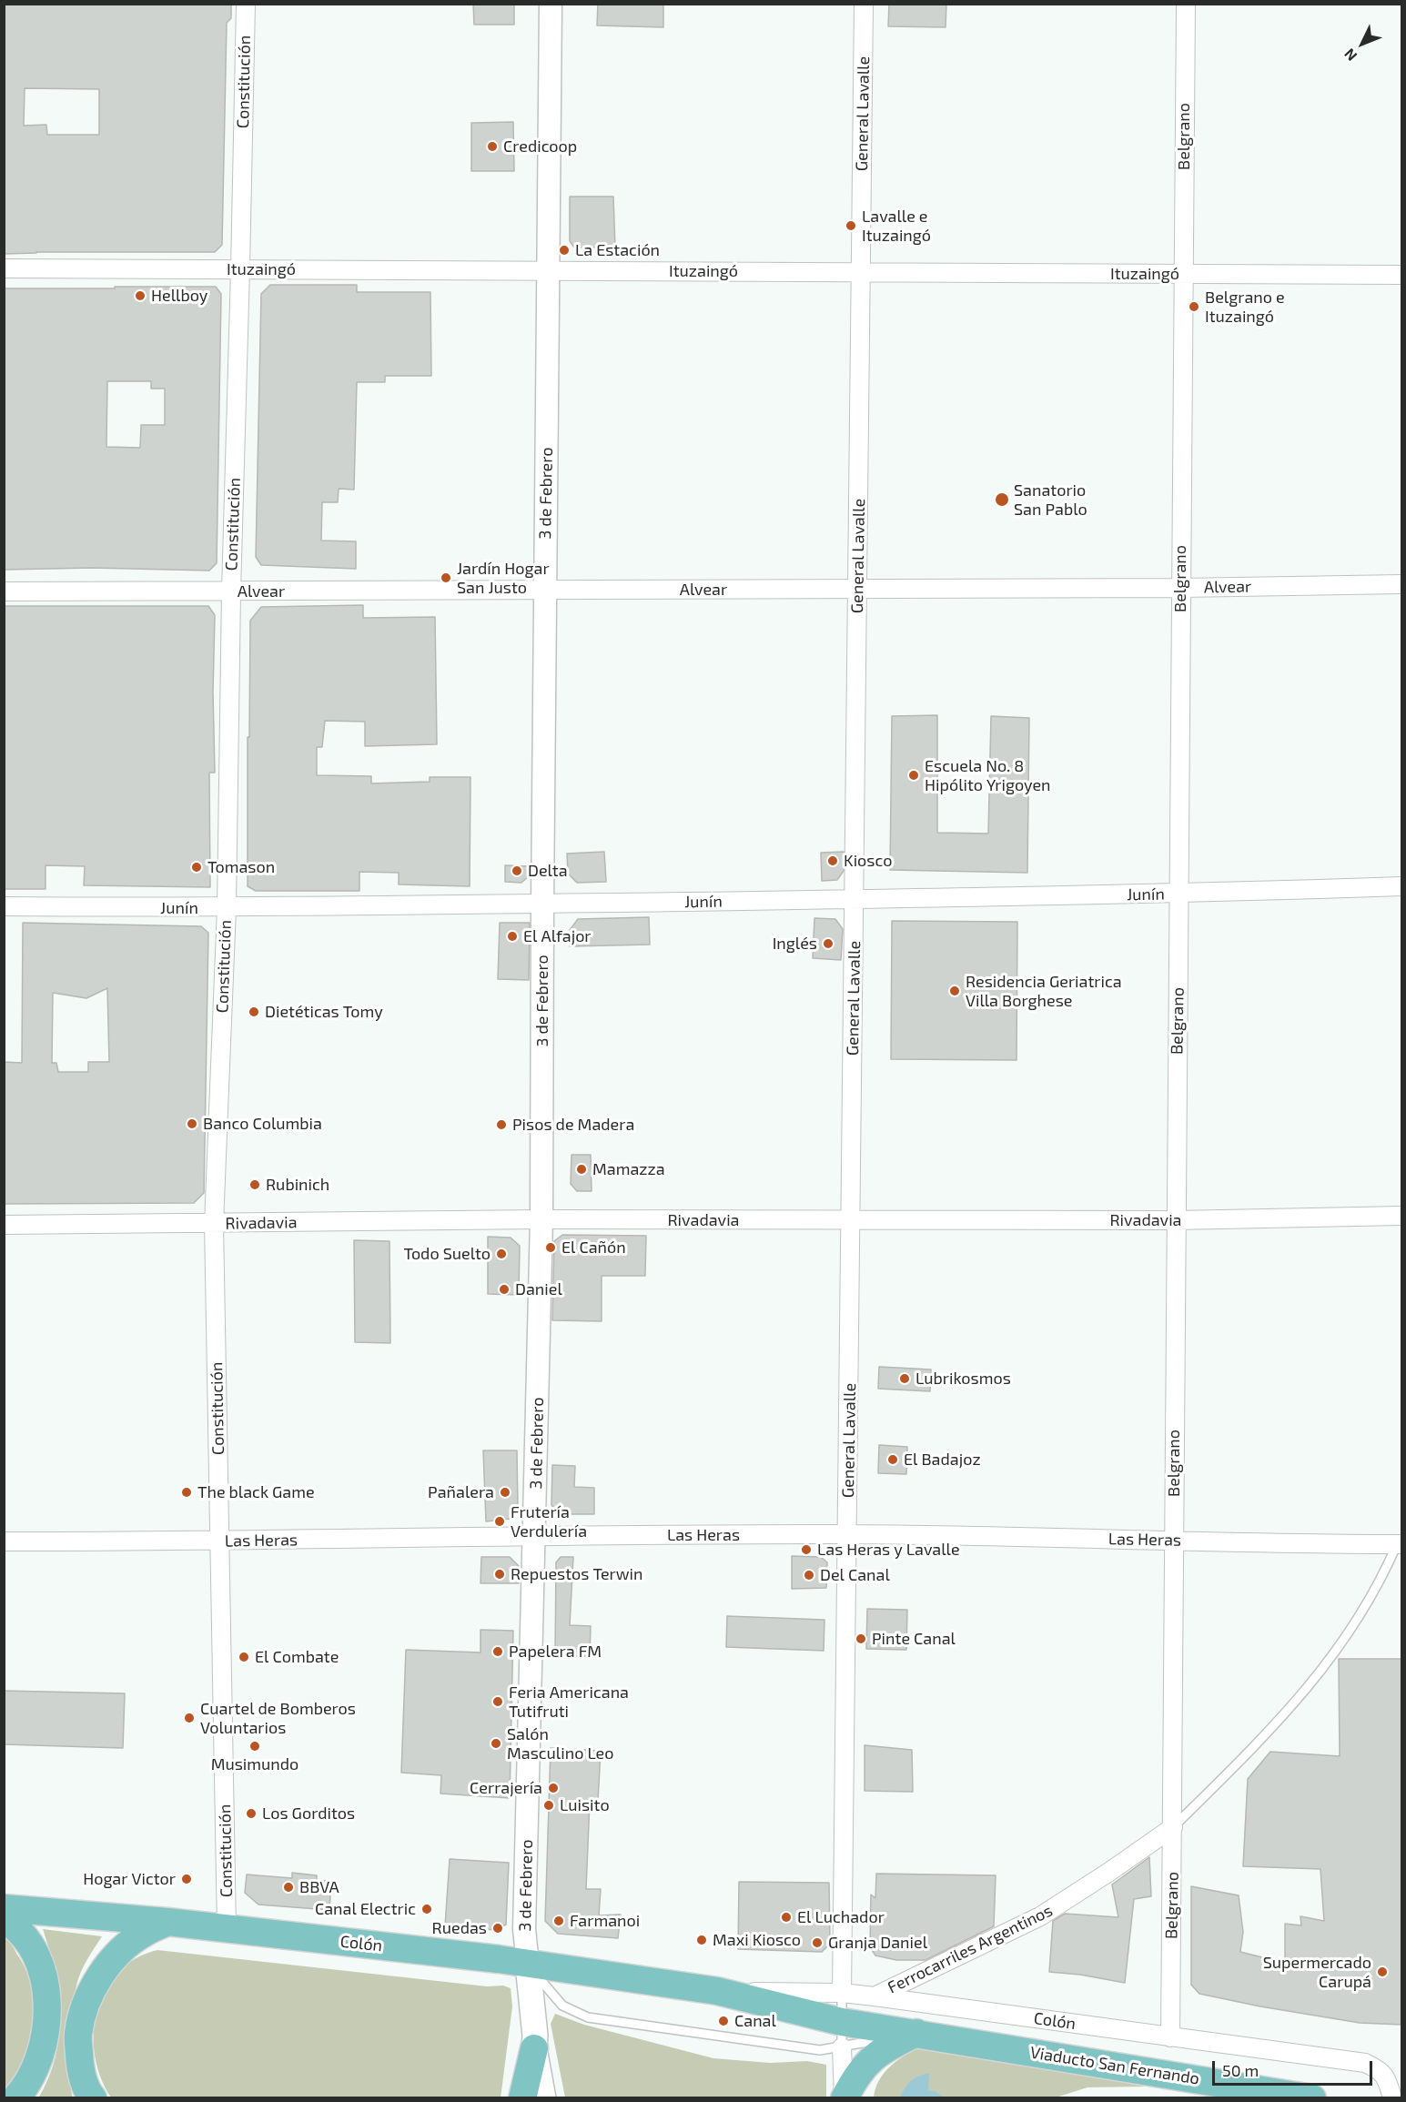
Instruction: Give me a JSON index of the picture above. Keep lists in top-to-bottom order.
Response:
{
  "streets": {
    "main road": ["Colón", "Viaducto San Fernando"],
    "street": [
      "Constitución",
      "General Lavalle",
      "Belgrano",
      "Ituzaingó",
      "3 de Febrero",
      "Alvear",
      "Junín",
      "Rivadavia",
      "Las Heras",
      "Ferrocarriles Argentinos"
    ]
  },
  "crossings": [
    ["Constitución", "Ituzaingó"],
    ["Constitución", "Alvear"],
    ["Constitución", "Junín"],
    ["Constitución", "Rivadavia"],
    ["Constitución", "Las Heras"],
    ["Constitución", "Colón"],
    ["General Lavalle", "Ituzaingó"],
    ["General Lavalle", "Alvear"],
    ["General Lavalle", "Junín"],
    ["General Lavalle", "Rivadavia"],
    ["General Lavalle", "Las Heras"],
    ["General Lavalle", "Colón"],
    ["Belgrano", "Ituzaingó"],
    ["Belgrano", "Alvear"],
    ["Belgrano", "Junín"],
    ["Belgrano", "Rivadavia"],
    ["Belgrano", "Las Heras"],
    ["Belgrano", "Colón"],
    ["Belgrano", "Ferrocarriles Argentinos"],
    ["Ituzaingó", "3 de Febrero"],
    ["3 de Febrero", "Alvear"],
    ["3 de Febrero", "Junín"],
    ["3 de Febrero", "Rivadavia"],
    ["3 de Febrero", "Las Heras"],
    ["3 de Febrero", "Colón"],
    ["Colón", "Ferrocarriles Argentinos"],
    ["Colón", "Viaducto San Fernando"]
  ],
  "places": [
    "Credicoop",
    "Lavalle e Ituzaingó",
    "La Estación",
    "Hellboy",
    "Belgrano e Ituzaingó",
    "Sanatorio San Pablo",
    "Jardín Hogar San Justo",
    "Escuela No. 8 Hipólito Yrigoyen",
    "Kiosco",
    "Tomason",
    "Delta",
    "El Alfajor",
    "Inglés",
    "Residencia Geriatrica Villa Borghese",
    "Dietéticas Tomy",
    "Banco Columbia",
    "Pisos de Madera",
    "Mamazza",
    "Rubinich",
    "El Cañón",
    "Todo Suelto",
    "Daniel",
    "Lubrikosmos",
    "El Badajoz",
    "The black Game",
    "Pañalera",
    "Frutería Verdulería",
    "Las Heras y Lavalle",
    "Repuestos Terwin",
    "Del Canal",
    "Pinte Canal",
    "Papelera FM",
    "El Combate",
    "Feria Americana Tutifruti",
    "Cuartel de Bomberos Voluntarios",
    "Salón Masculino Leo",
    "Musimundo",
    "Cerrajería",
    "Luisito",
    "Los Gorditos",
    "Hogar Victor",
    "BBVA",
    "Canal Electric",
    "El Luchador",
    "Farmanoi",
    "Ruedas",
    "Maxi Kiosco",
    "Granja Daniel",
    "Supermercado Carupá",
    "Canal"
  ],
  "scale_bar": "50 m",
  "north": "bottom left"
}
